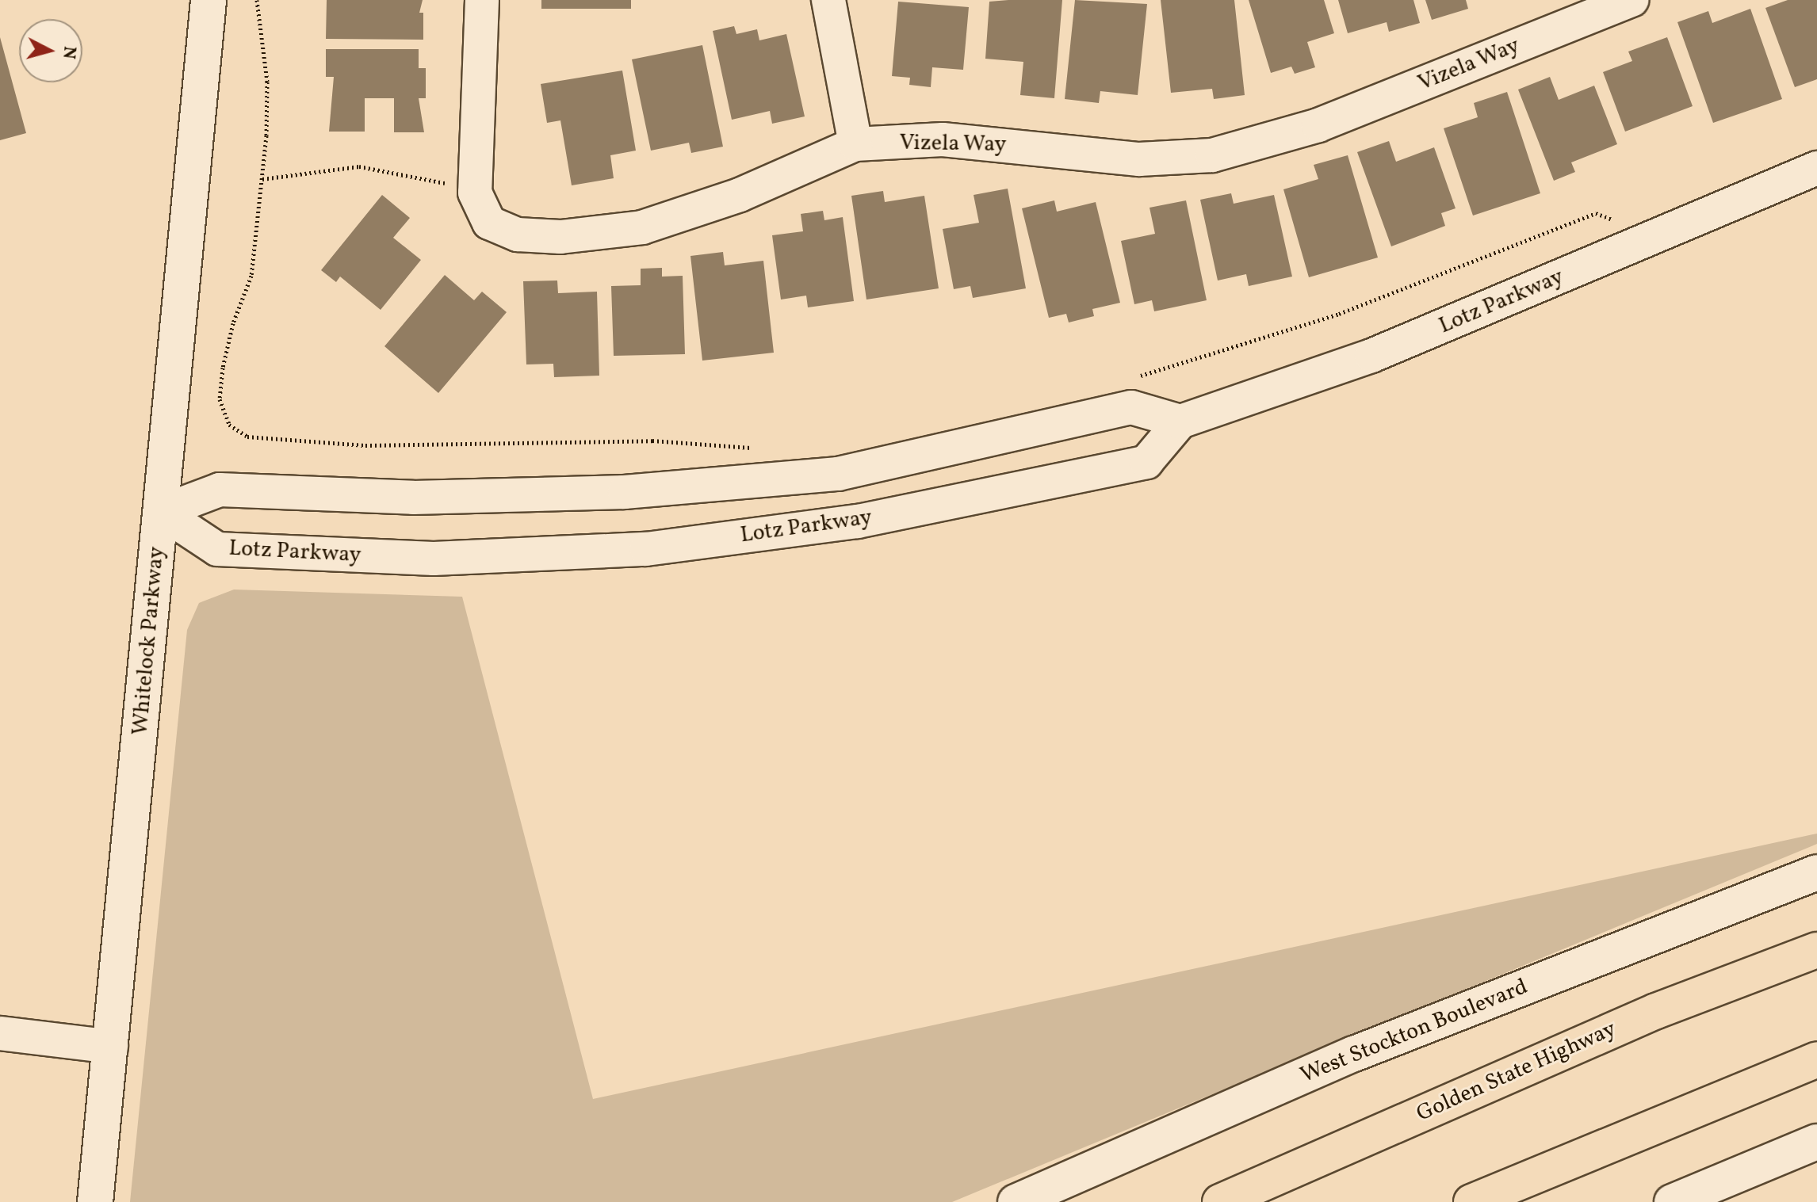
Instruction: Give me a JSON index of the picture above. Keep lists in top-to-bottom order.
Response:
{
  "streets": {
    "highway": ["Golden State Highway"],
    "main road": ["Whitelock Parkway", "West Stockton Boulevard"],
    "street": ["Vizela Way", "Lotz Parkway"]
  },
  "crossings": [
    ["Lotz Parkway", "Whitelock Parkway"]
  ],
  "north": "right"
}
